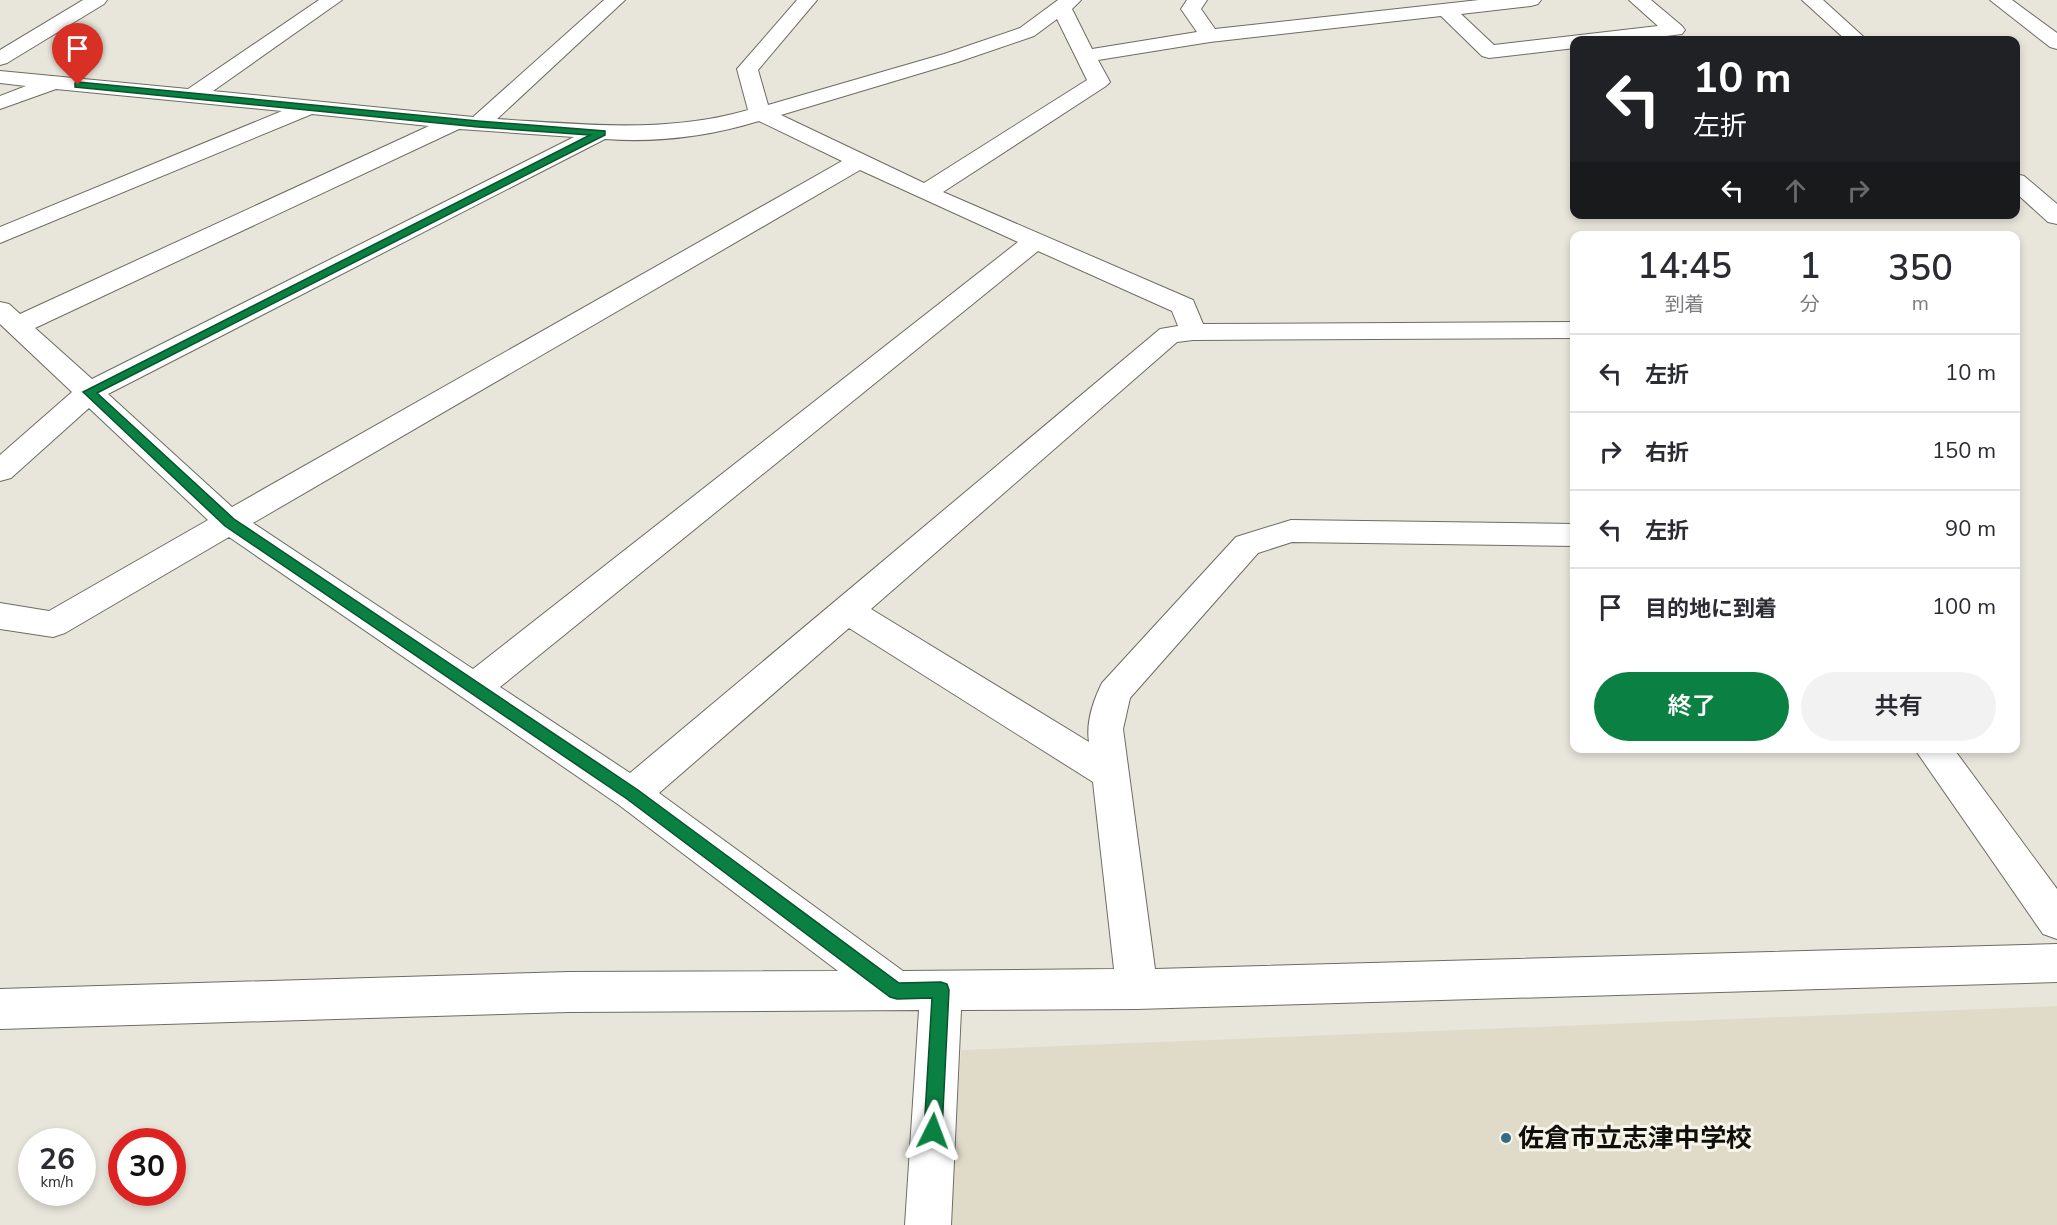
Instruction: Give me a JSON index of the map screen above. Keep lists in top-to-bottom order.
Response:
{
  "places": ["佐倉市立志津中学校"],
  "page": {
    "turn": ["10 m", "左折"],
    "eta": [
      "14:45",
      "到着",
      "1",
      "分",
      "350",
      "m"
    ],
    "list": [
      {
        "name": "左折",
        "value": "10 m"
      },
      {
        "name": "右折",
        "value": "150 m"
      },
      {
        "name": "左折",
        "value": "90 m"
      },
      {
        "name": "目的地に到着",
        "value": "100 m"
      }
    ],
    "buttons": ["終了", "共有"],
    "speed": "26 km/h",
    "limit": "30"
  }
}
